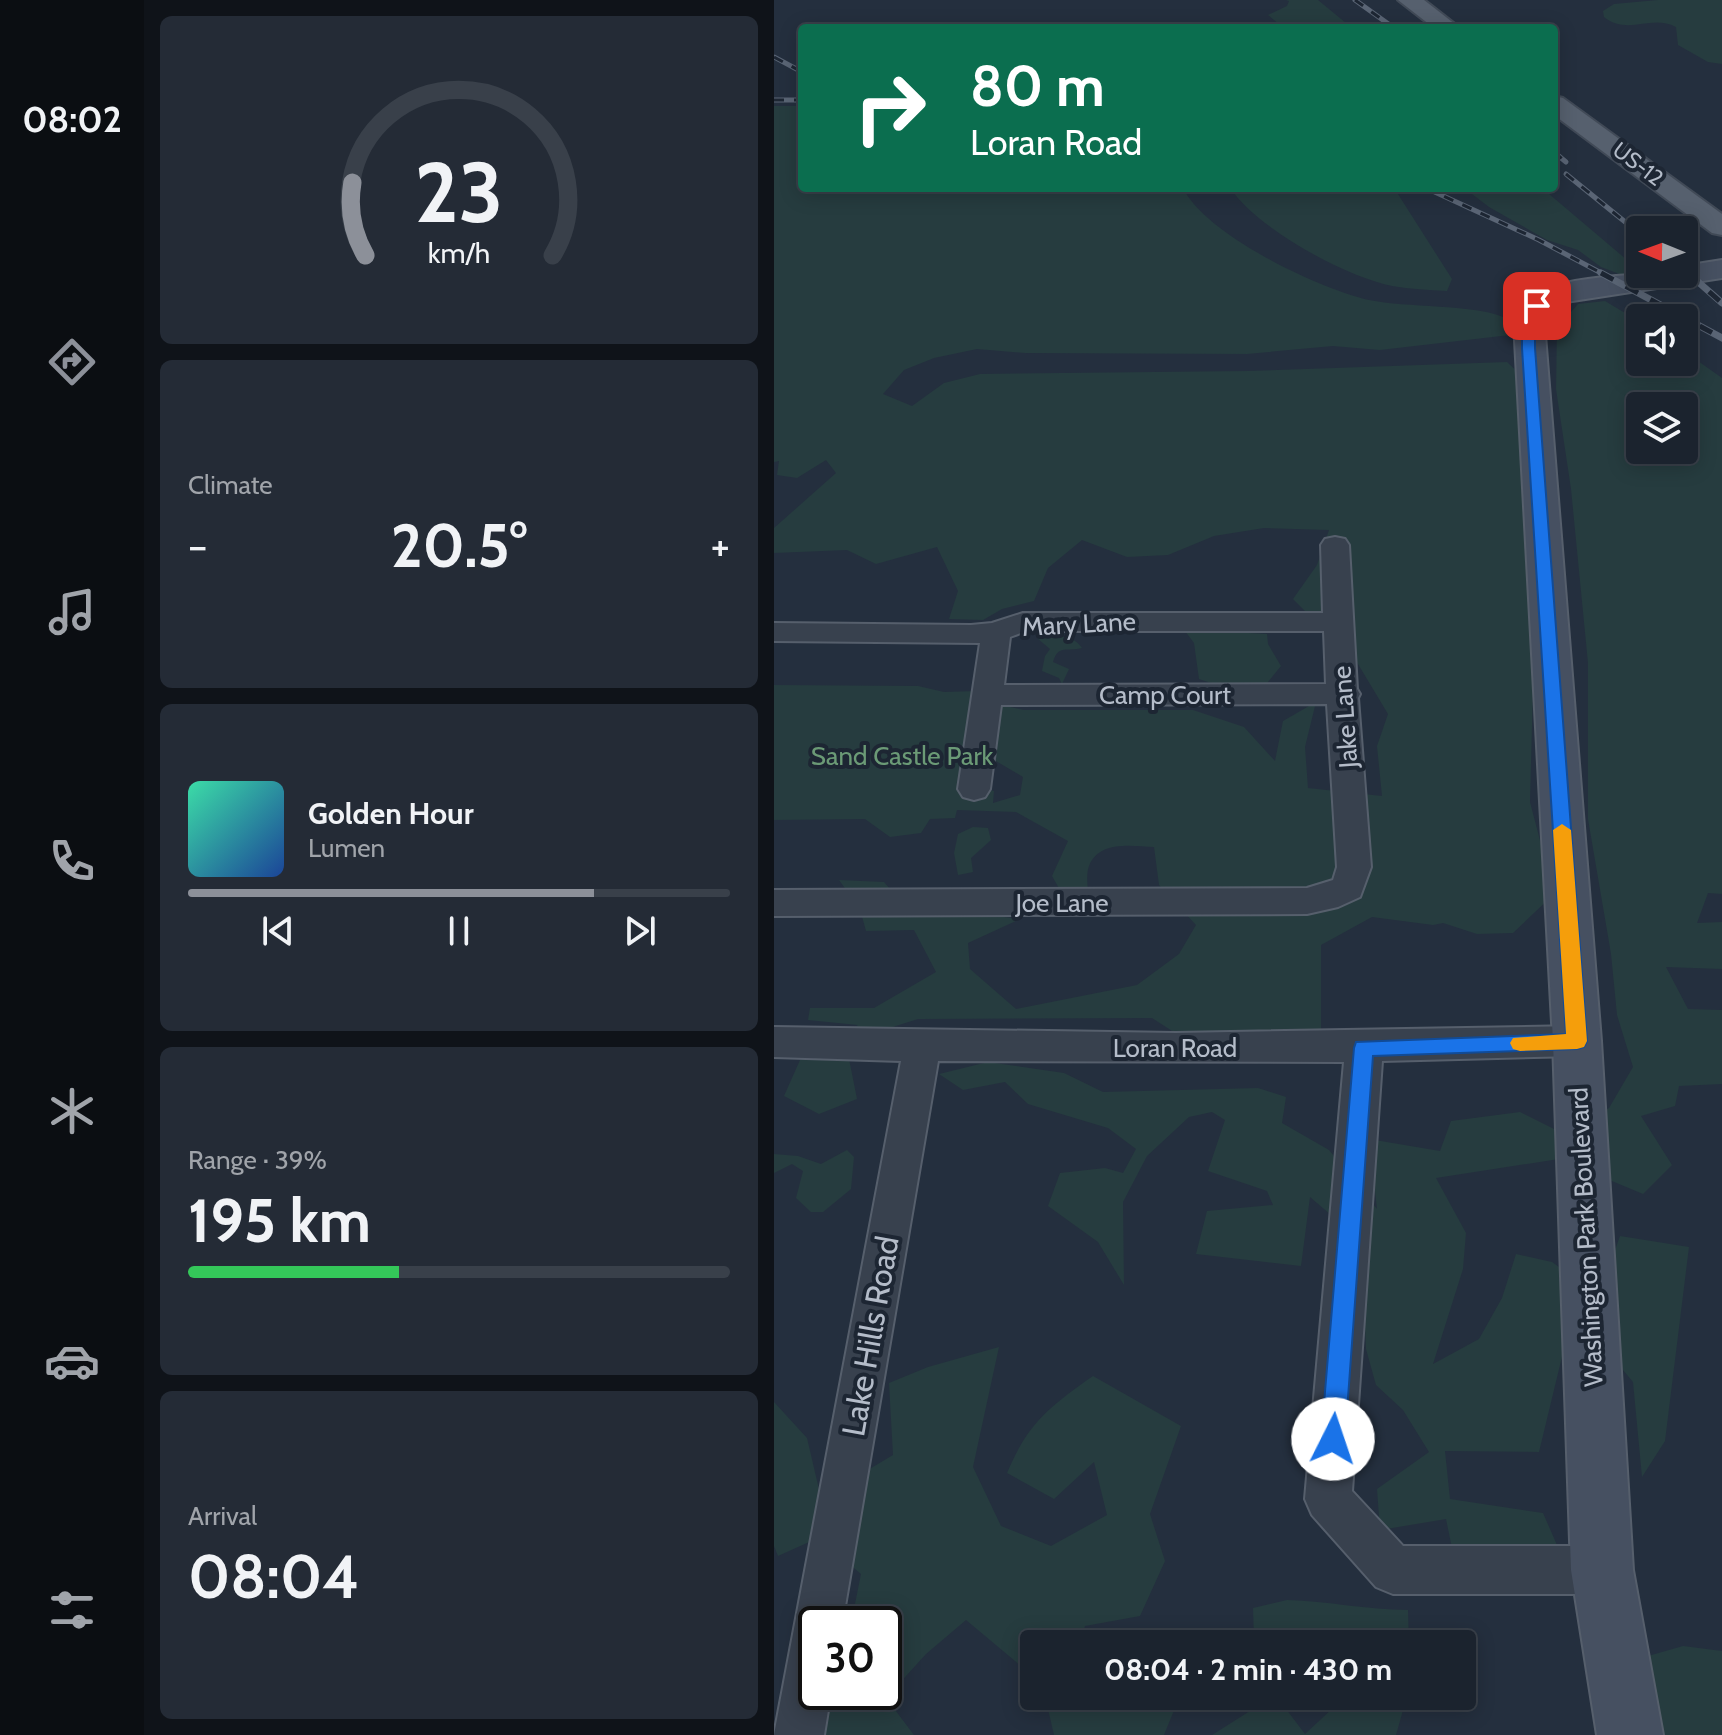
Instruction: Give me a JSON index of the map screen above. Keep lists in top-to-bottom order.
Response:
{
  "streets": {
    "main road": ["US-12"],
    "street": [
      "Mary Lane",
      "Camp Court",
      "Jake Lane",
      "Joe Lane",
      "Loran Road",
      "Washington Park Boulevard",
      "Lake Hills Road"
    ]
  },
  "crossings": [
    ["Mary Lane", "Jake Lane"],
    ["Camp Court", "Jake Lane"],
    ["Jake Lane", "Joe Lane"],
    ["Loran Road", "Washington Park Boulevard"],
    ["Loran Road", "Lake Hills Road"]
  ],
  "parks": ["Sand Castle Park"],
  "north": "left",
  "page": {
    "tabs": "08:02",
    "turn": ["80 m", "Loran Road"],
    "tile": [
      "Climate",
      ["Range · 39%", "195 km"],
      ["Arrival", "08:04"]
    ],
    "heat": ["−", "20.5°", "+"],
    "song": ["Golden Hour", "Lumen"],
    "limit": "30",
    "trip": "08:04 · 2 min · 430 m",
    "gauge": ["23", "km/h"]
  }
}
